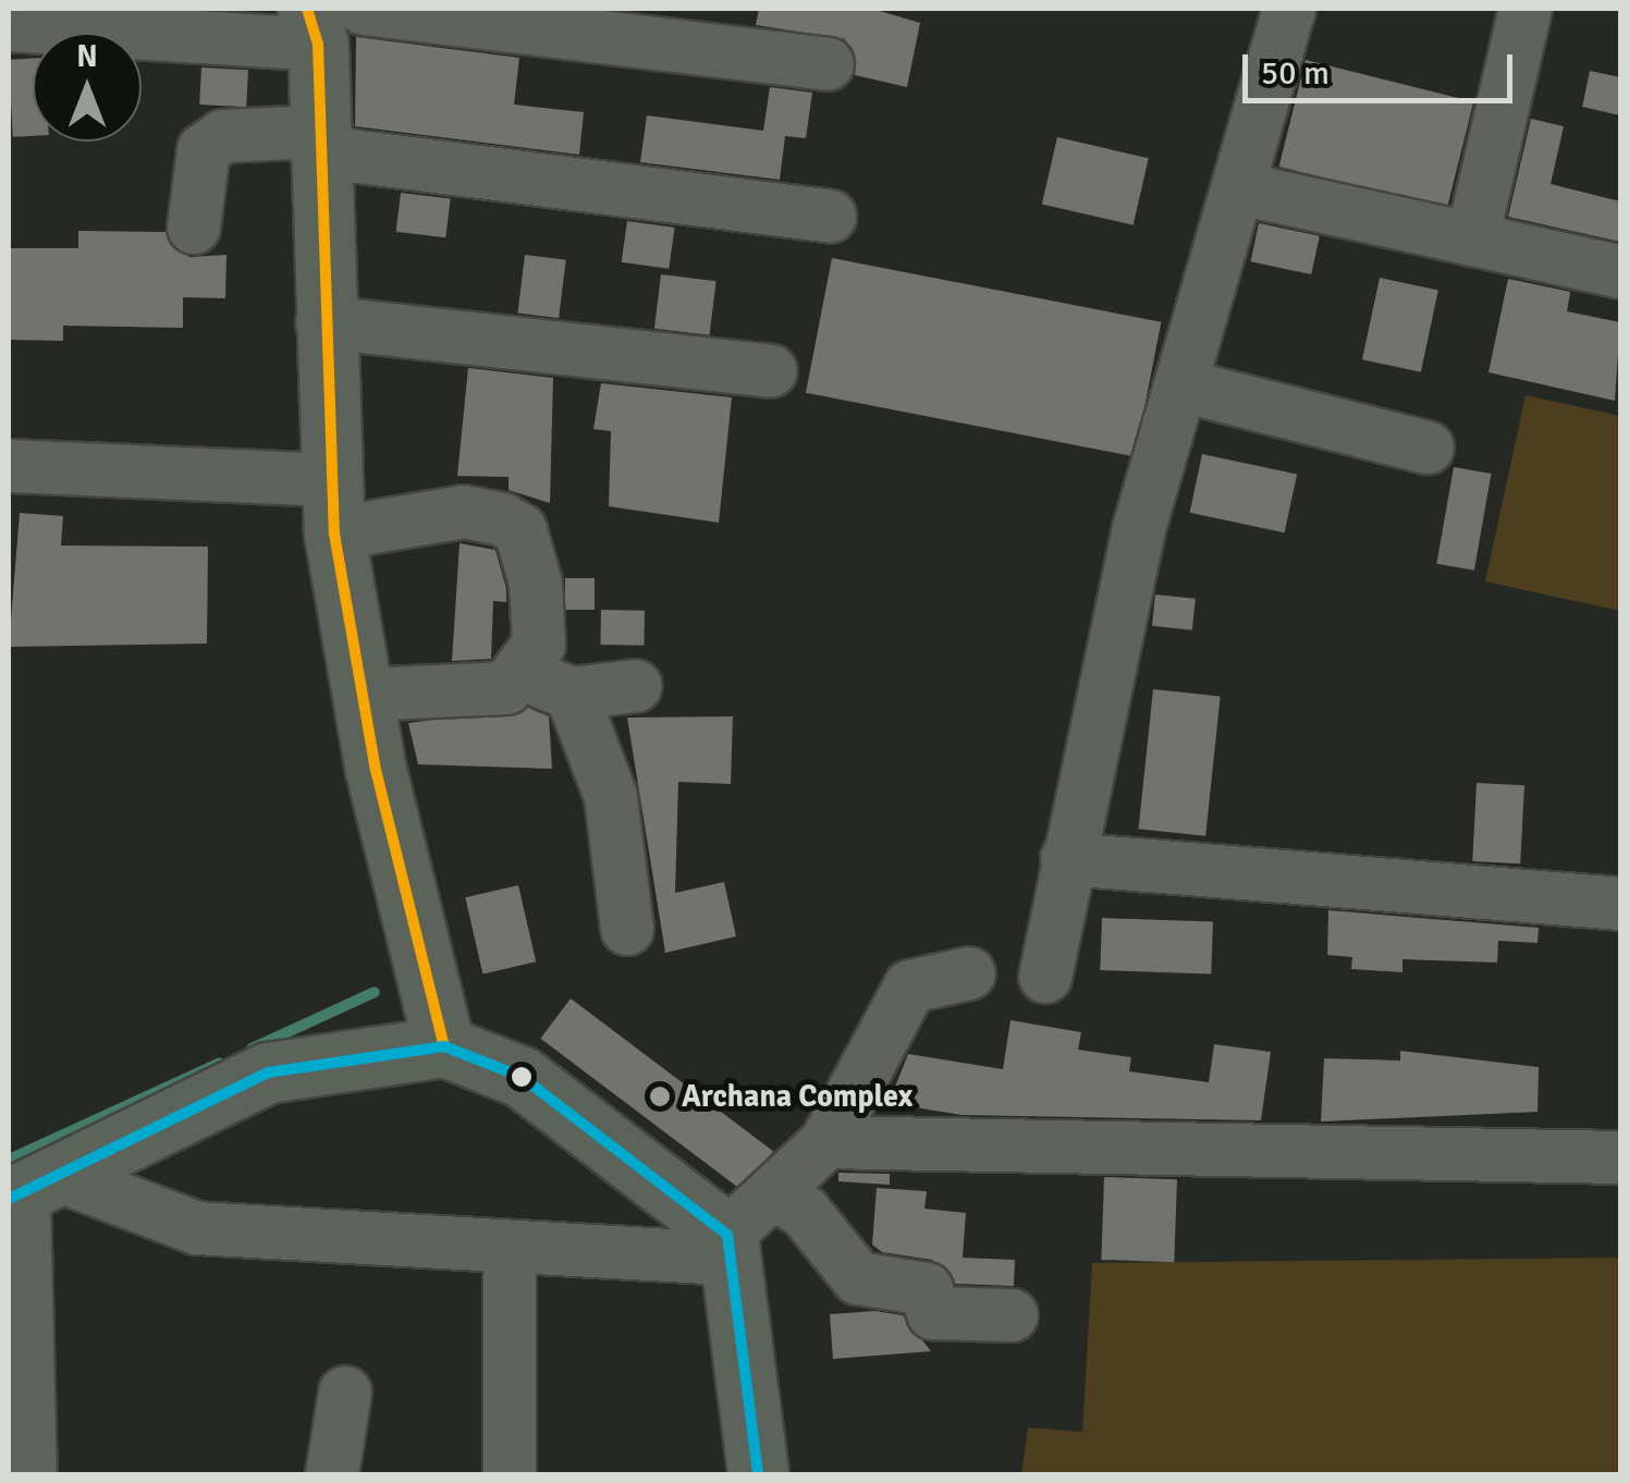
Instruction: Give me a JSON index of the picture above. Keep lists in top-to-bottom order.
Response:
{
  "places": ["Archana Complex"],
  "scale_bar": "50 m",
  "north": "top"
}
